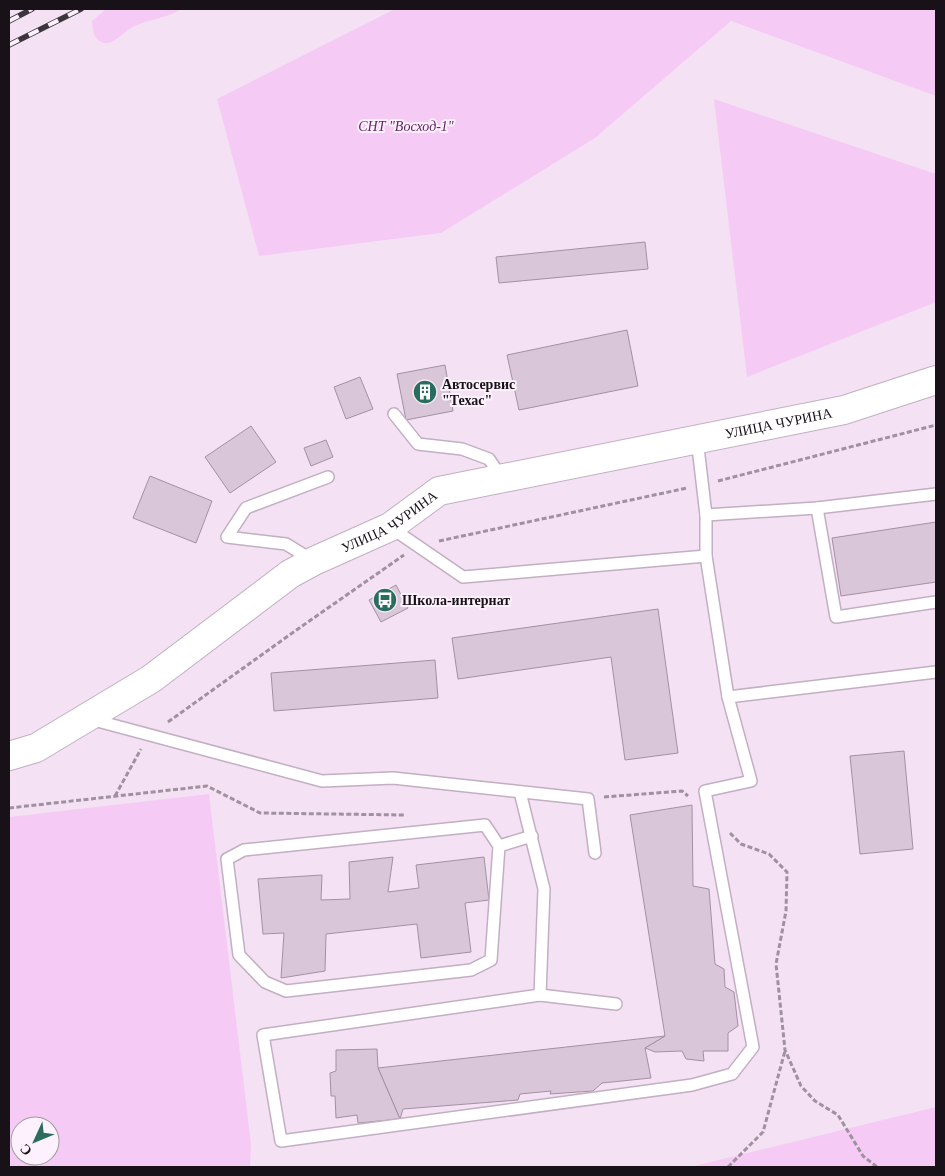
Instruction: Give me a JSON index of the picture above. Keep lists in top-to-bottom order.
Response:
{
  "streets": {
    "street": ["УЛИЦА ЧУРИНА"]
  },
  "parks": ["СНТ \"Восход-1\""],
  "places": {
    "building": ["Автосервис \"Техас\""],
    "bus stop": ["Школа-интернат"]
  },
  "north": "bottom left"
}
